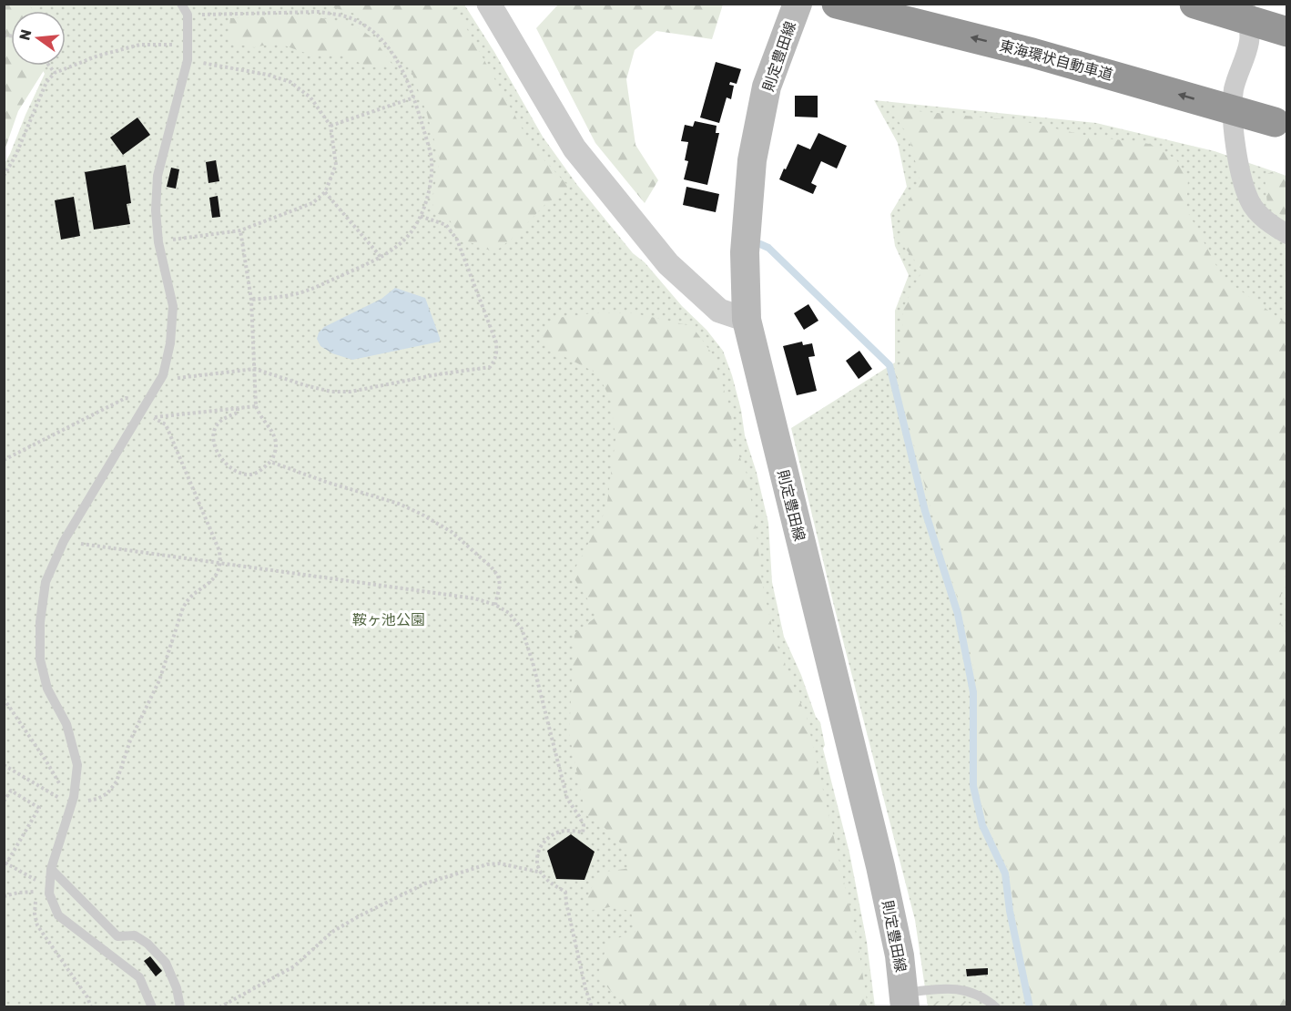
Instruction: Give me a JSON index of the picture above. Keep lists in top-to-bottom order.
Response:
{
  "streets": {
    "highway": ["東海環状自動車道"],
    "main road": ["則定豊田線"]
  },
  "one_way": ["東海環状自動車道"],
  "parks": ["鞍ヶ池公園"],
  "north": "left"
}
